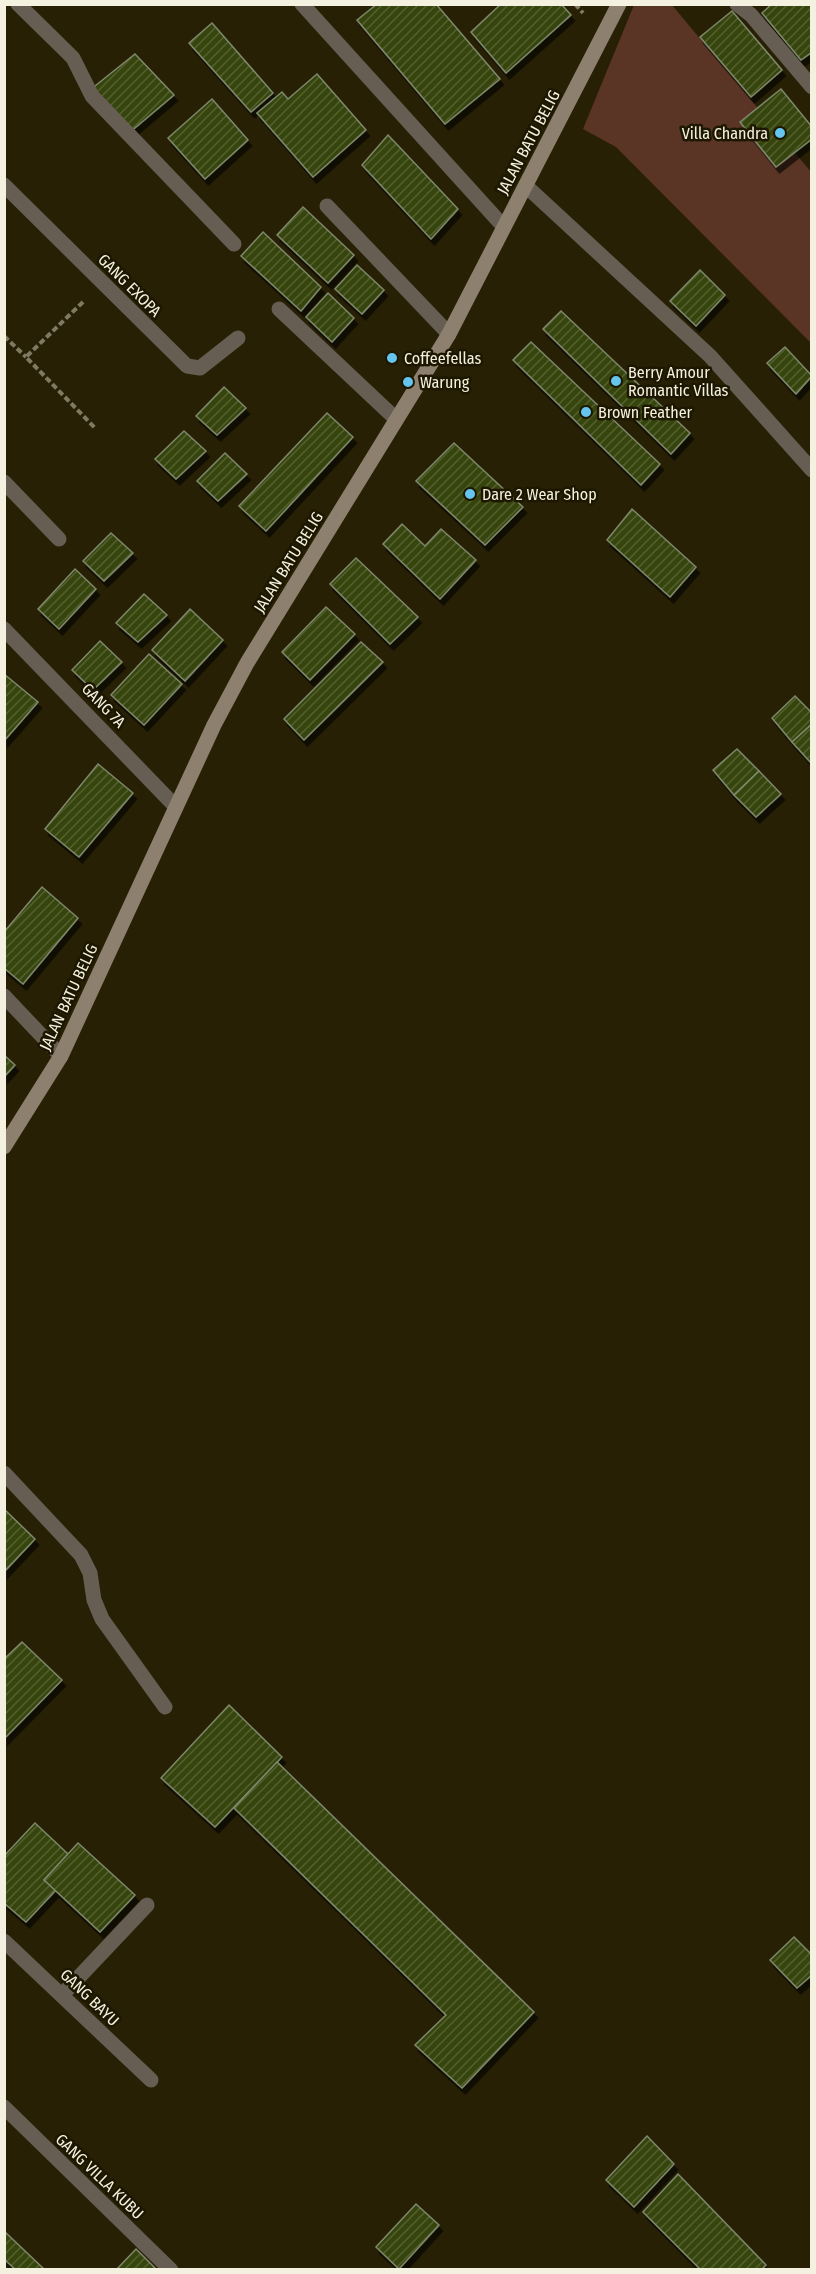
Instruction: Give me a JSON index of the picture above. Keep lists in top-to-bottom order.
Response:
{
  "streets": {
    "street": [
      "JALAN BATU BELIG",
      "GANG EXOPA",
      "GANG 7A",
      "GANG BAYU",
      "GANG VILLA KUBU"
    ]
  },
  "crossings": [
    ["JALAN BATU BELIG", "GANG 7A"]
  ],
  "places": [
    "Villa Chandra",
    "Coffeefellas",
    "Berry Amour Romantic Villas",
    "Warung",
    "Brown Feather",
    "Dare 2 Wear Shop"
  ]
}
